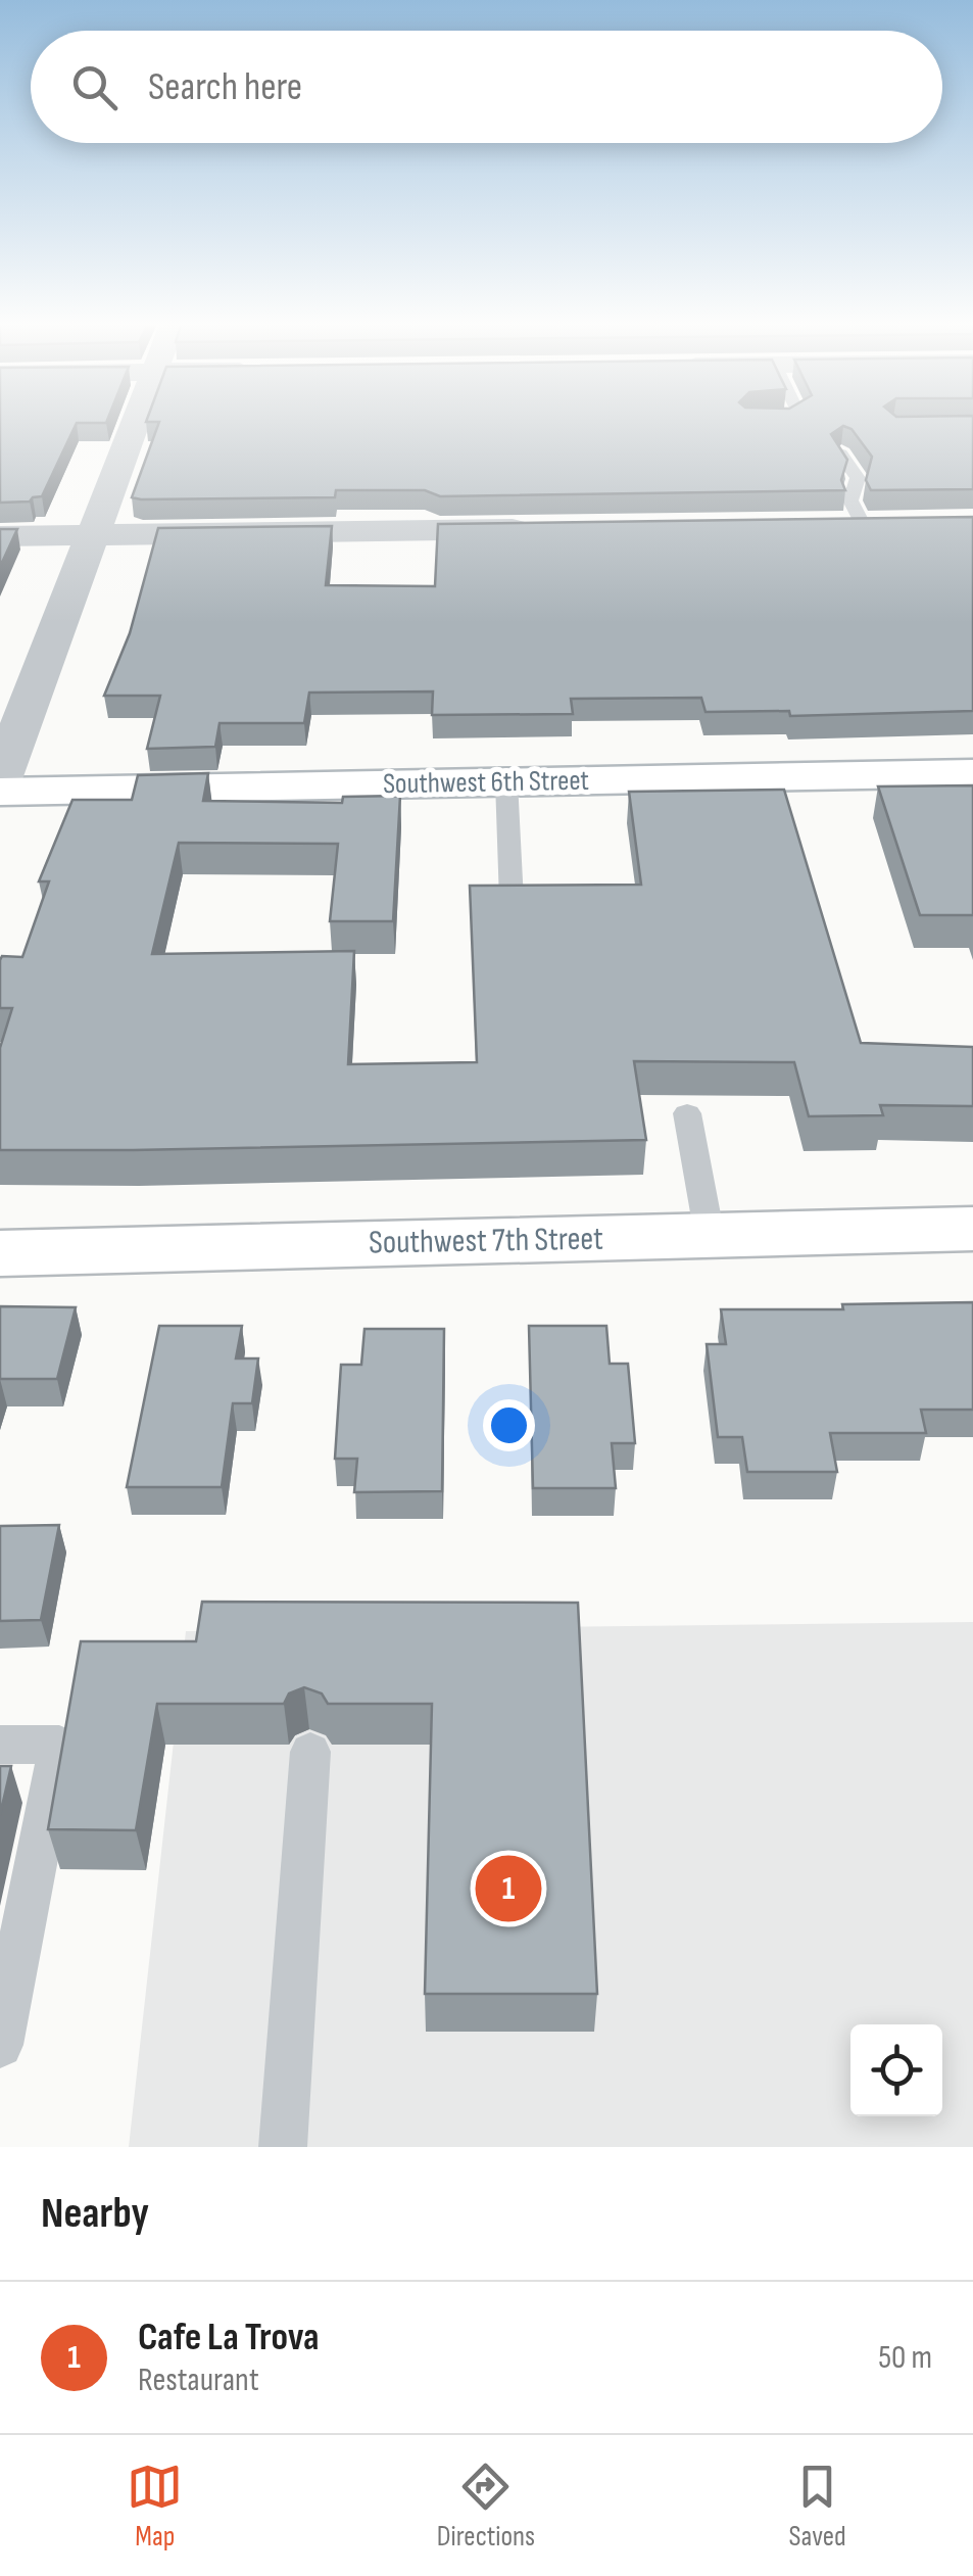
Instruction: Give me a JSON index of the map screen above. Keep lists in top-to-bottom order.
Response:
{
  "streets": {
    "street": ["Southwest 6th Street", "Southwest 7th Street"]
  },
  "page": {
    "search": "Search here",
    "pins": "1",
    "heading": "Nearby",
    "list": [
      {
        "mark": "1",
        "name": "Cafe La Trova",
        "note": "Restaurant",
        "value": "50 m"
      }
    ],
    "nav": ["Map", "Directions", "Saved"]
  }
}
